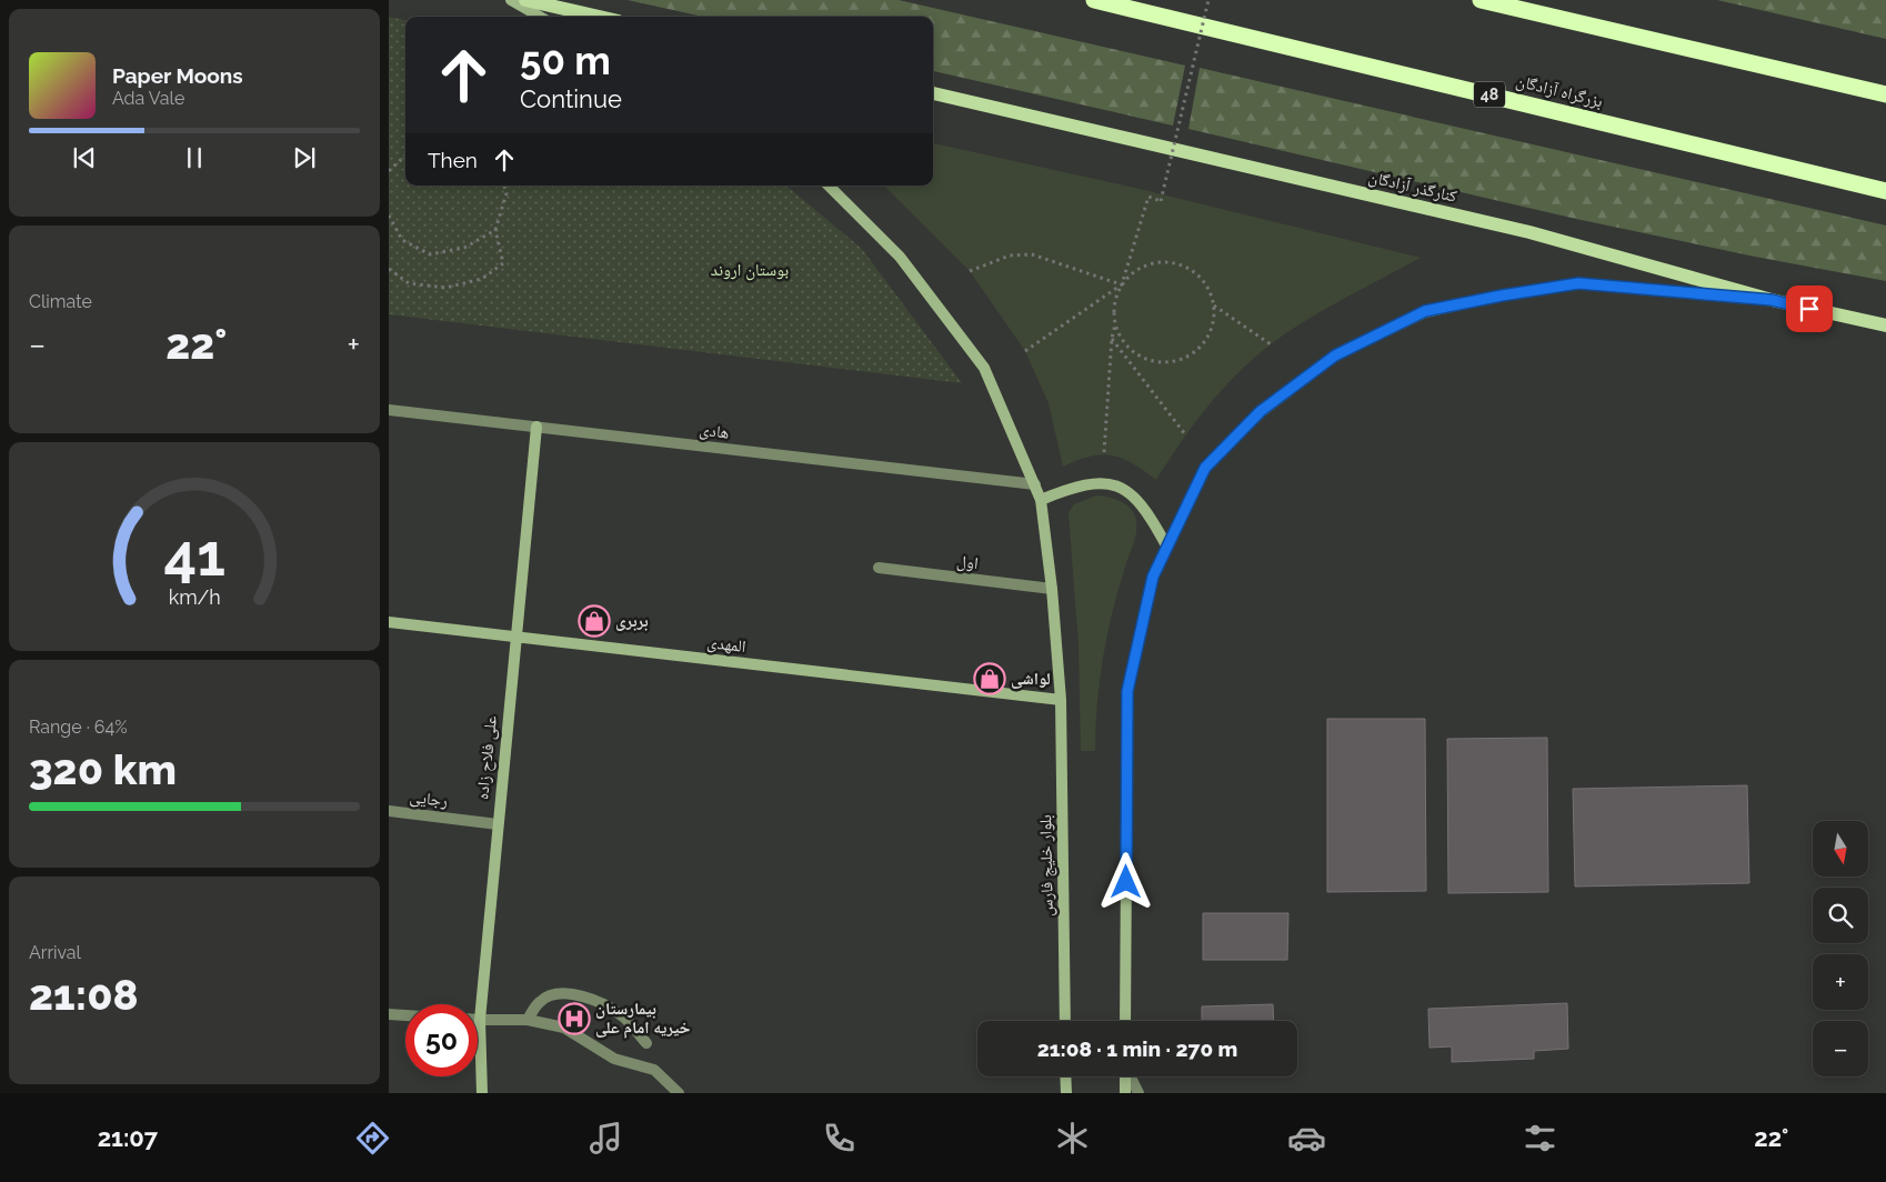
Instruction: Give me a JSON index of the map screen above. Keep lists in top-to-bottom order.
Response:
{
  "streets": {
    "highway": ["بزرگراه آزادگان", "48"],
    "main road": [
      "کنارگذر آزادگان",
      "المهدی",
      "علی فلاح زاده",
      "بلوار خلیج فارس"
    ],
    "street": ["هادی", "اول", "رجایی"]
  },
  "crossings": [
    ["هادی", "علی فلاح زاده"],
    ["هادی", "بلوار خلیج فارس"],
    ["اول", "بلوار خلیج فارس"],
    ["المهدی", "علی فلاح زاده"],
    ["المهدی", "بلوار خلیج فارس"],
    ["علی فلاح زاده", "رجایی"]
  ],
  "parks": ["بوستان اروند"],
  "places": {
    "shop": ["بربری", "لواشی"],
    "hospital": ["بیمارستان خیریه امام علی"]
  },
  "north": "bottom",
  "page": {
    "turn": ["50 m", "Continue"],
    "song": ["Paper Moons", "Ada Vale"],
    "then": "Then",
    "tile": [
      "Climate",
      ["Range · 64%", "320 km"],
      ["Arrival", "21:08"]
    ],
    "heat": ["−", "22°", "+"],
    "map_buttons": ["+", "−"],
    "limit": "50",
    "trip": "21:08 · 1 min · 270 m",
    "tabs": ["21:07", "22°"],
    "gauge": ["41", "km/h"]
  }
}
